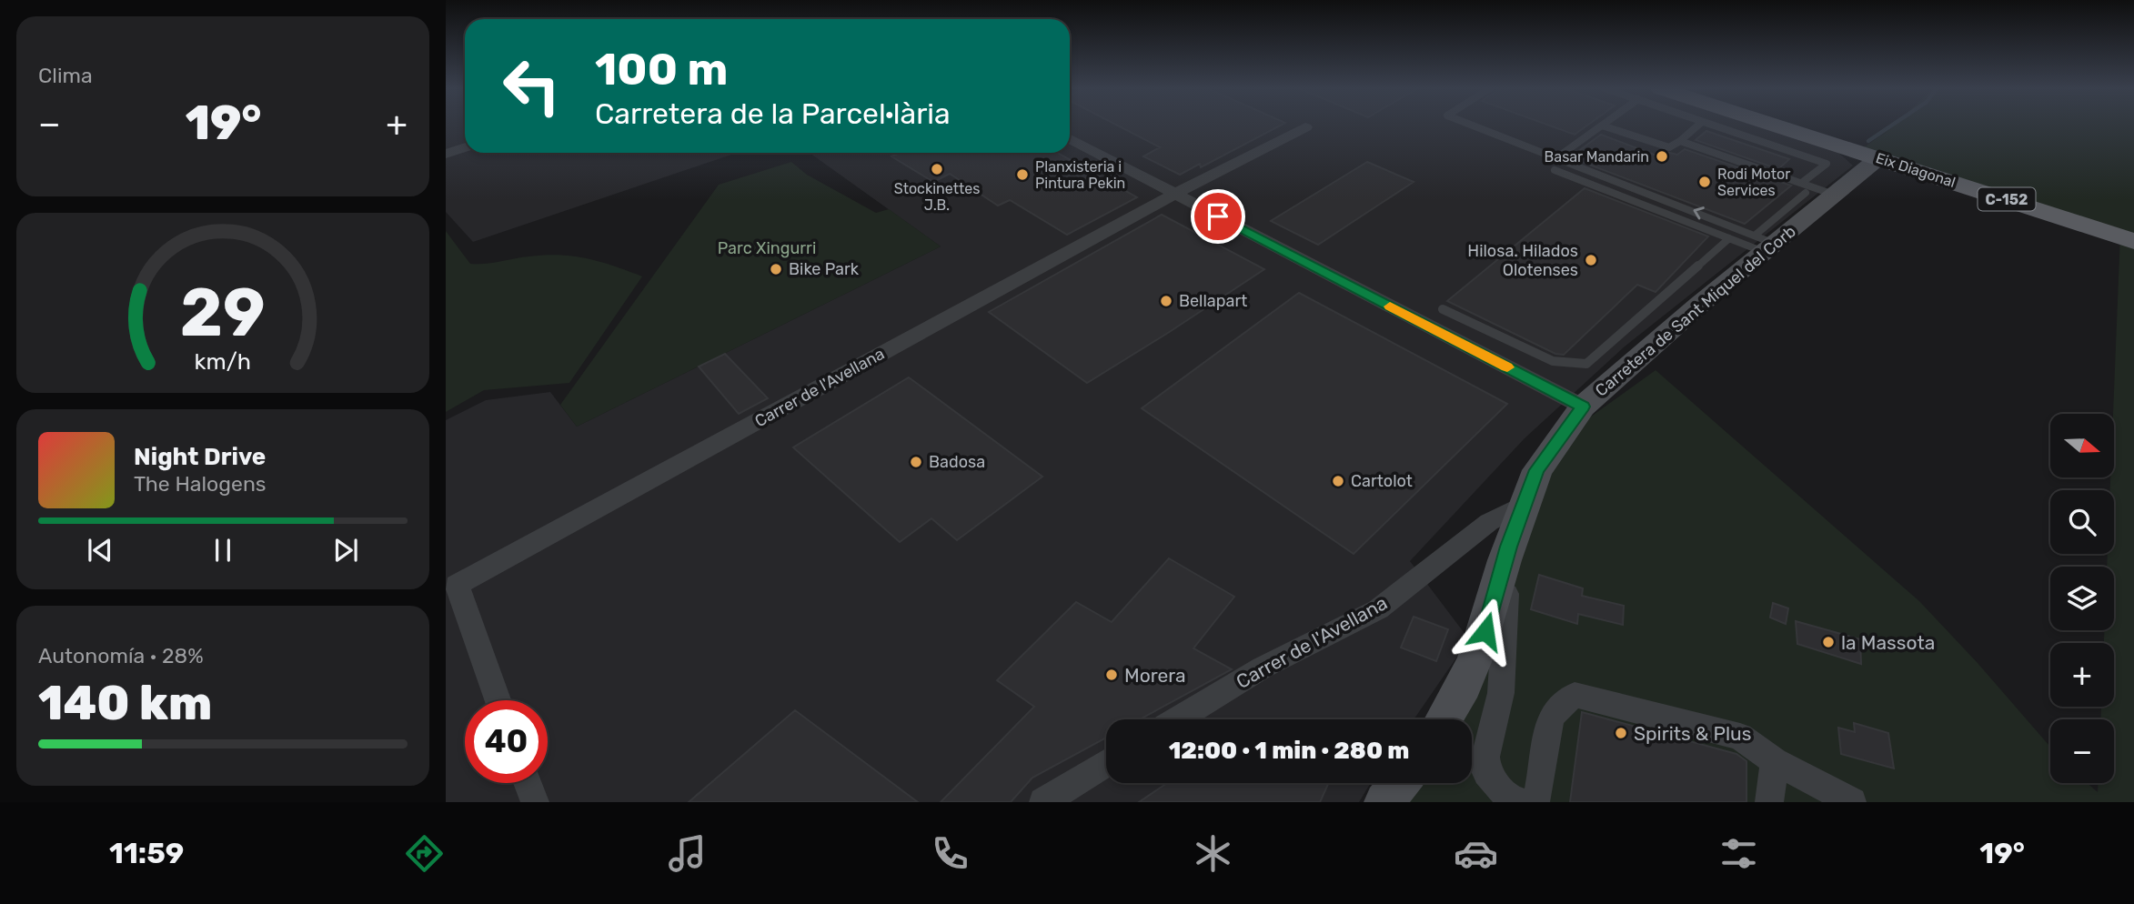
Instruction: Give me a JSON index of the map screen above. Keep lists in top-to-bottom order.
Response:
{
  "streets": {
    "main road": ["Eix Diagonal", "C-152"],
    "street": ["Carretera de Sant Miquel del Corb", "Carrer de l'Avellana"]
  },
  "crossings": [
    ["Eix Diagonal", "Carretera de Sant Miquel del Corb"],
    ["Carretera de Sant Miquel del Corb", "Carrer de l'Avellana"]
  ],
  "parks": ["Parc Xingurri"],
  "places": [
    "Basar Mandarin",
    "Stockinettes J.B.",
    "Planxisteria i Pintura Pekin",
    "Rodi Motor Services",
    "Hilosa. Hilados Olotenses",
    "Bike Park",
    "Bellapart",
    "Badosa",
    "Cartolot",
    "la Massota",
    "Morera",
    "Spirits & Plus"
  ],
  "north": "right",
  "page": {
    "tile": [
      "Clima",
      ["Autonomía · 28%", "140 km"]
    ],
    "turn": ["100 m", "Carretera de la Parcel·lària"],
    "heat": ["−", "19°", "+"],
    "map_buttons": ["+", "−"],
    "song": ["Night Drive", "The Halogens"],
    "limit": "40",
    "trip": "12:00 · 1 min · 280 m",
    "tabs": ["11:59", "19°"],
    "gauge": ["29", "km/h"]
  }
}
